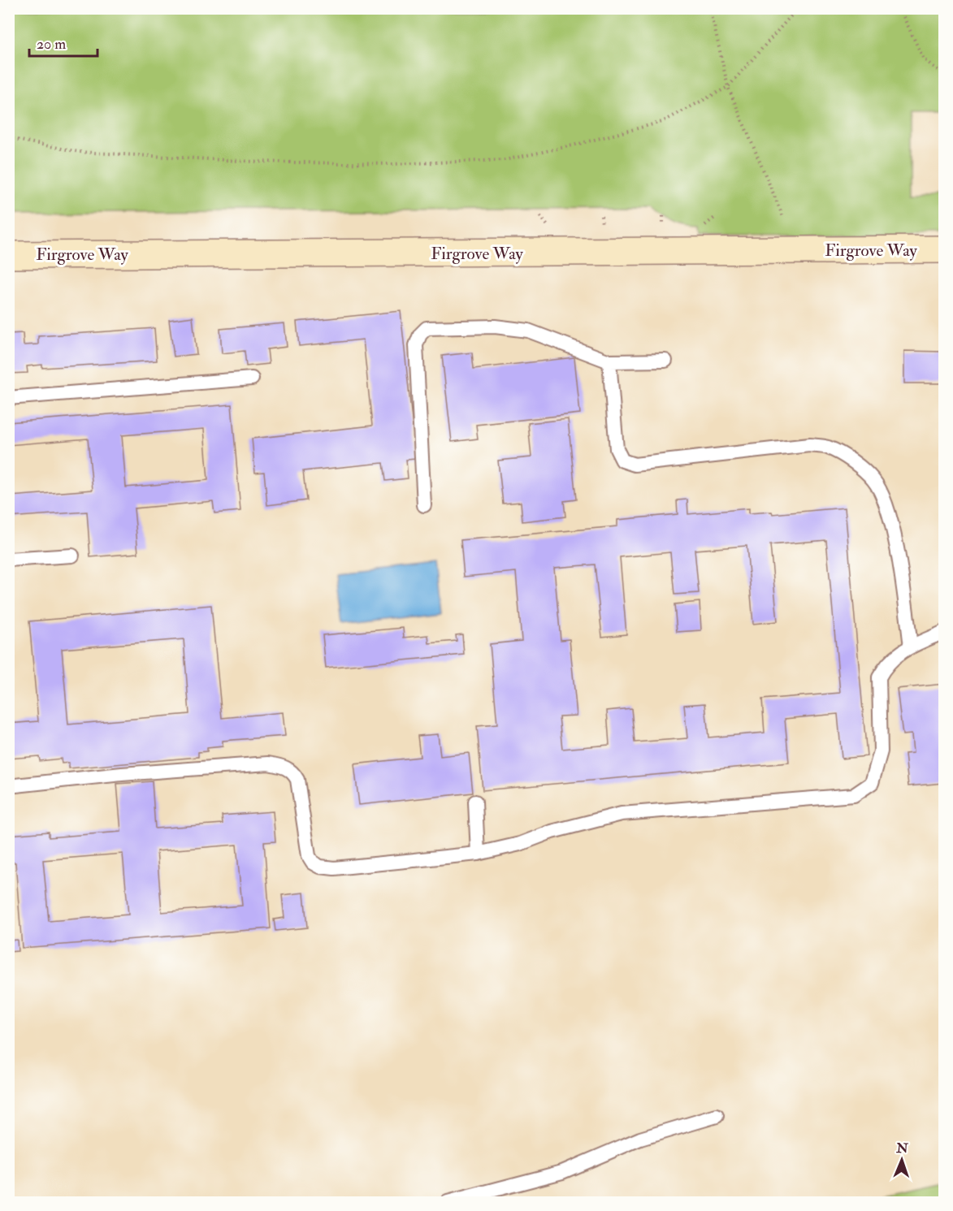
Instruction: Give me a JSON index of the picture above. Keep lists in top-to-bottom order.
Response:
{
  "streets": {
    "street": ["Firgrove Way"]
  },
  "scale_bar": "20 m",
  "north": "top"
}
